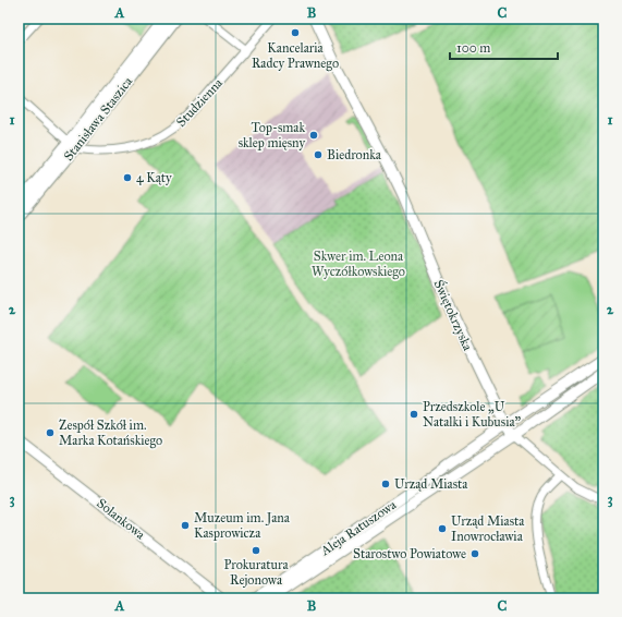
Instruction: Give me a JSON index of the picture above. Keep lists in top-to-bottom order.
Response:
{
  "streets": {
    "street": [
      "Studzienna",
      "Stanisława Staszica",
      "Świętokrzyska",
      "Solankowa",
      "Aleja Ratuszowa"
    ]
  },
  "crossings": [
    ["Studzienna", "Stanisława Staszica"],
    ["Świętokrzyska", "Aleja Ratuszowa"]
  ],
  "parks": ["Skwer im. Leona Wyczółkowskiego"],
  "places": [
    "Kancelaria Radcy Prawnego",
    "Top-smak sklep mięsny",
    "Biedronka",
    "4 Kąty",
    "Przedszkole „U Natalki i Kubusia”",
    "Zespół Szkół im. Marka Kotańskiego",
    "Urząd Miasta",
    "Muzeum im. Jana Kasprowicza",
    "Urząd Miasta Inowrocławia",
    "Prokuratura Rejonowa",
    "Starostwo Powiatowe"
  ],
  "scale_bar": "100 m",
  "grid": {
    "columns": ["A", "B", "C"],
    "rows": ["1", "2", "3"]
  }
}
